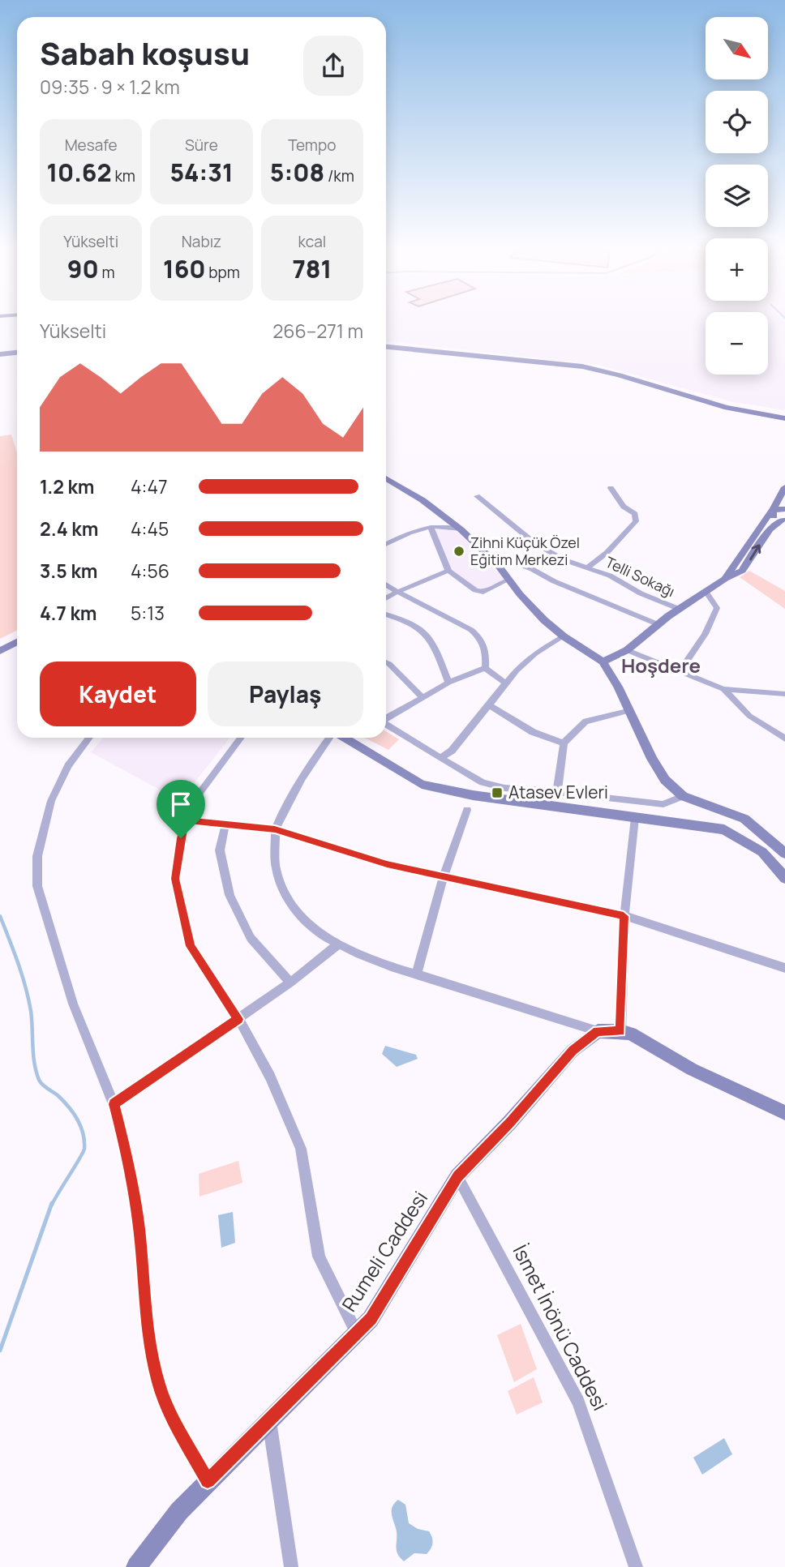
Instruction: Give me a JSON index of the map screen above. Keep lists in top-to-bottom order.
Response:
{
  "streets": {
    "street": ["Telli Sokağı", "Rumeli Caddesi", "İsmet İnönü Caddesi"]
  },
  "crossings": [
    ["Rumeli Caddesi", "İsmet İnönü Caddesi"]
  ],
  "districts": ["Hoşdere"],
  "places": {
    "other": ["Zihni Küçük Özel Eğitim Merkezi"],
    "transit": ["Atasev Evleri"]
  },
  "north": "bottom right",
  "page": {
    "map_buttons": ["+", "−"],
    "heading": ["Sabah koşusu", "09:35 · 9 × 1.2 km"],
    "stats": [
      ["Mesafe", "10.62 km"],
      ["Süre", "54:31"],
      ["Tempo", "5:08 /km"],
      ["Yükselti", "90 m"],
      ["Nabız", "160 bpm"],
      ["kcal", "781"]
    ],
    "chart": ["Yükselti", "266–271 m"],
    "list": [
      {
        "name": "1.2 km",
        "note": "4:47"
      },
      {
        "name": "2.4 km",
        "note": "4:45"
      },
      {
        "name": "3.5 km",
        "note": "4:56"
      },
      {
        "name": "4.7 km",
        "note": "5:13"
      }
    ],
    "buttons": ["Kaydet", "Paylaş"]
  }
}
